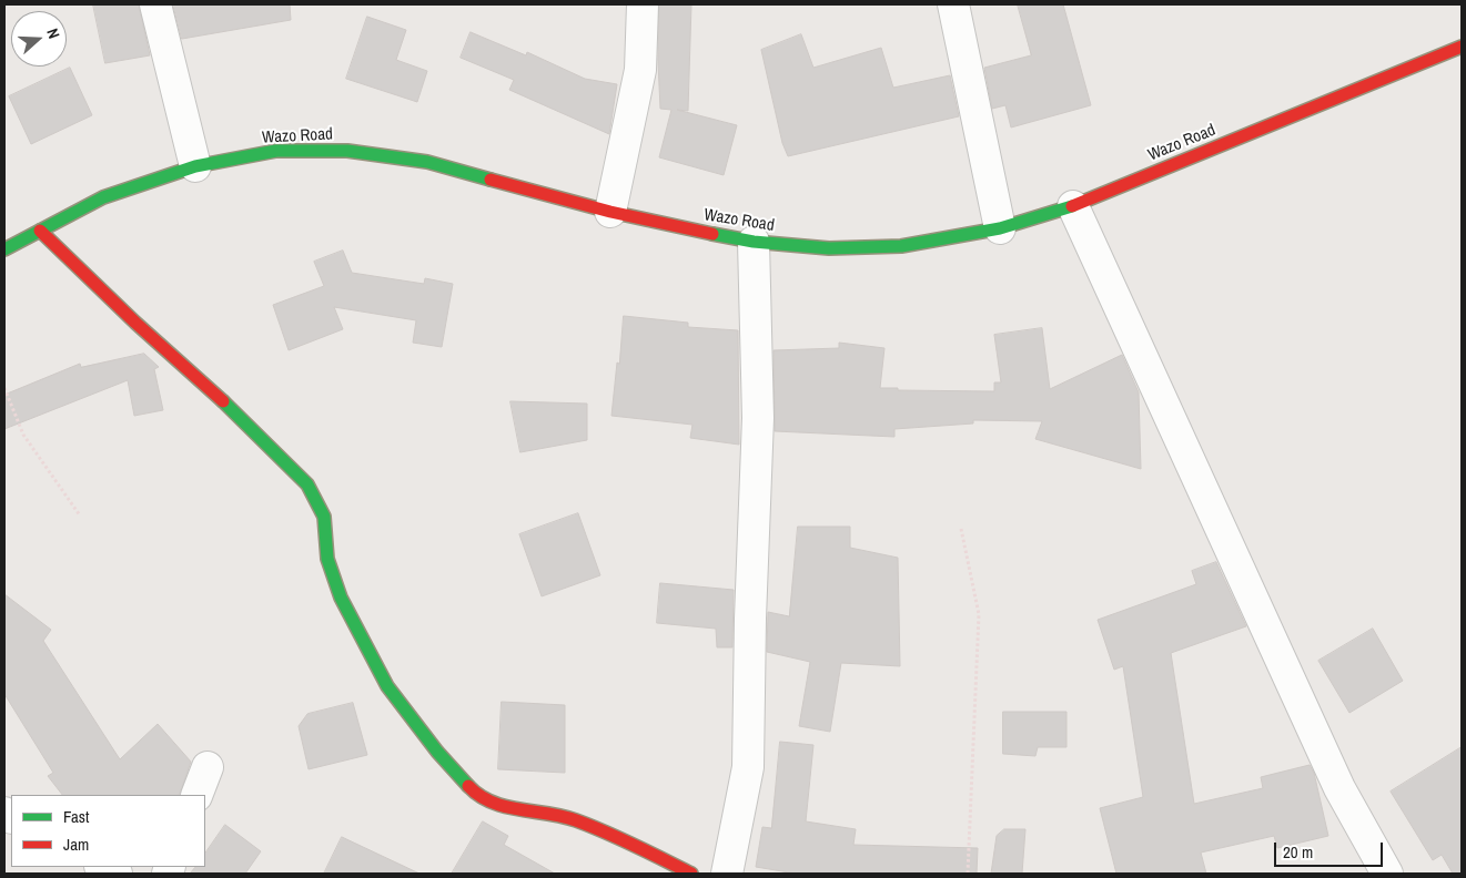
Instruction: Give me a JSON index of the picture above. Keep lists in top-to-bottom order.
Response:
{
  "streets": {
    "main road": ["Wazo Road"]
  },
  "legend": ["Fast", "Jam"],
  "scale_bar": "20 m",
  "north": "right"
}
